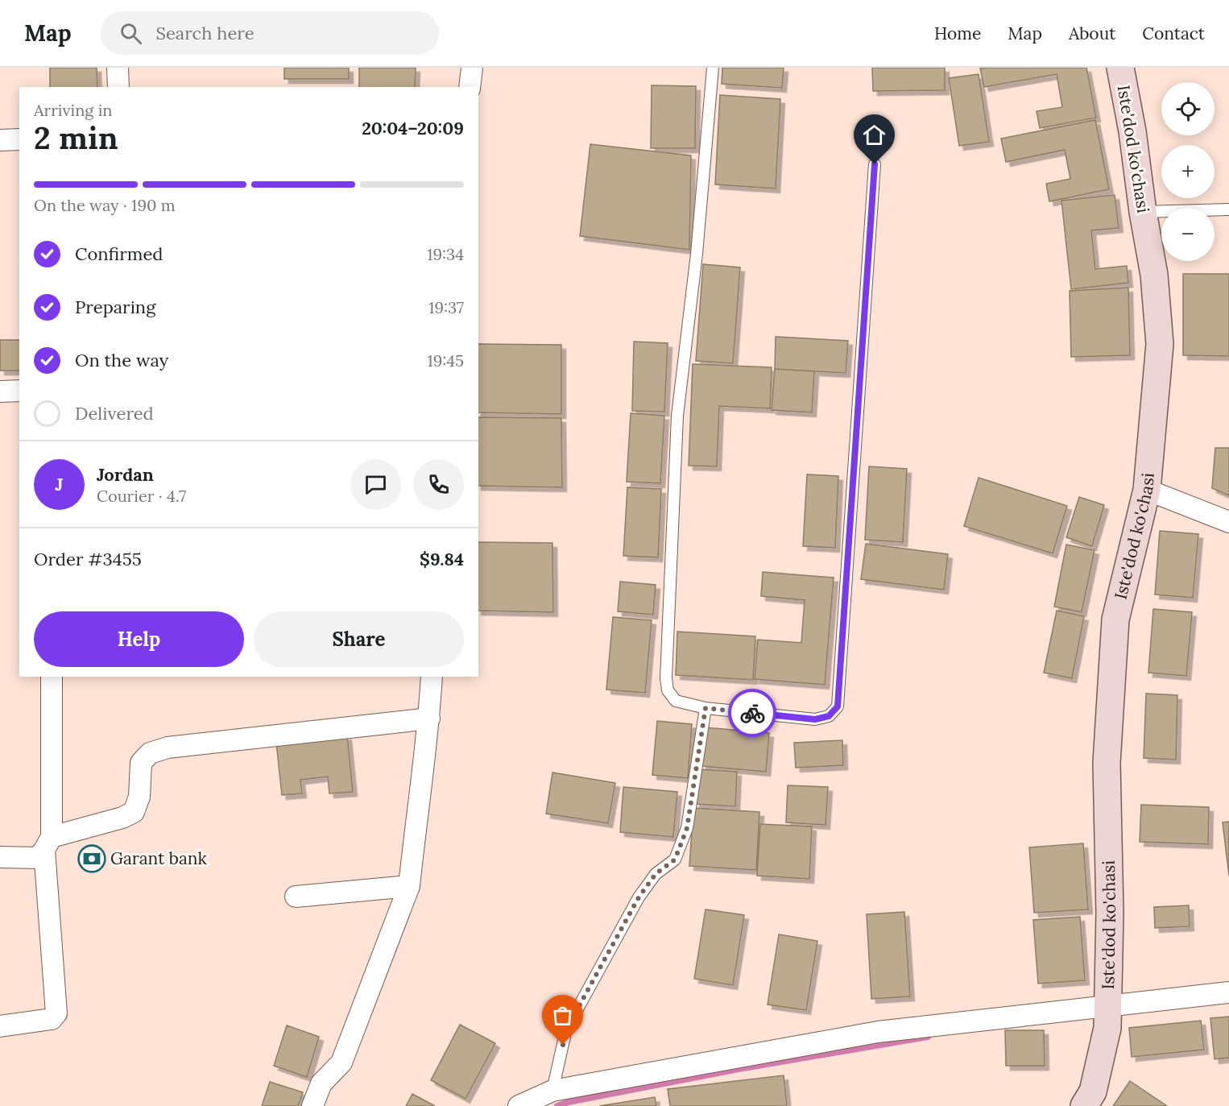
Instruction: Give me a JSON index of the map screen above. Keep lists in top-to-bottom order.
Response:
{
  "streets": {
    "street": ["Iste'dod ko'chasi"]
  },
  "places": {
    "bank": ["Garant bank"]
  },
  "page": {
    "header": "Map",
    "search": "Search here",
    "nav": [
      "Home",
      "Map",
      "About",
      "Contact"
    ],
    "map_buttons": ["+", "−"],
    "heading": ["2 min", "Arriving in", "20:04–20:09"],
    "panel": [
      "Jordan",
      "Courier · 4.7",
      "Order #3455",
      "$9.84"
    ],
    "bar": "On the way · 190 m",
    "list": [
      ["Confirmed", "19:34"],
      ["Preparing", "19:37"],
      ["On the way", "19:45"],
      "Delivered"
    ],
    "round": "J",
    "buttons": ["Help", "Share"]
  }
}
